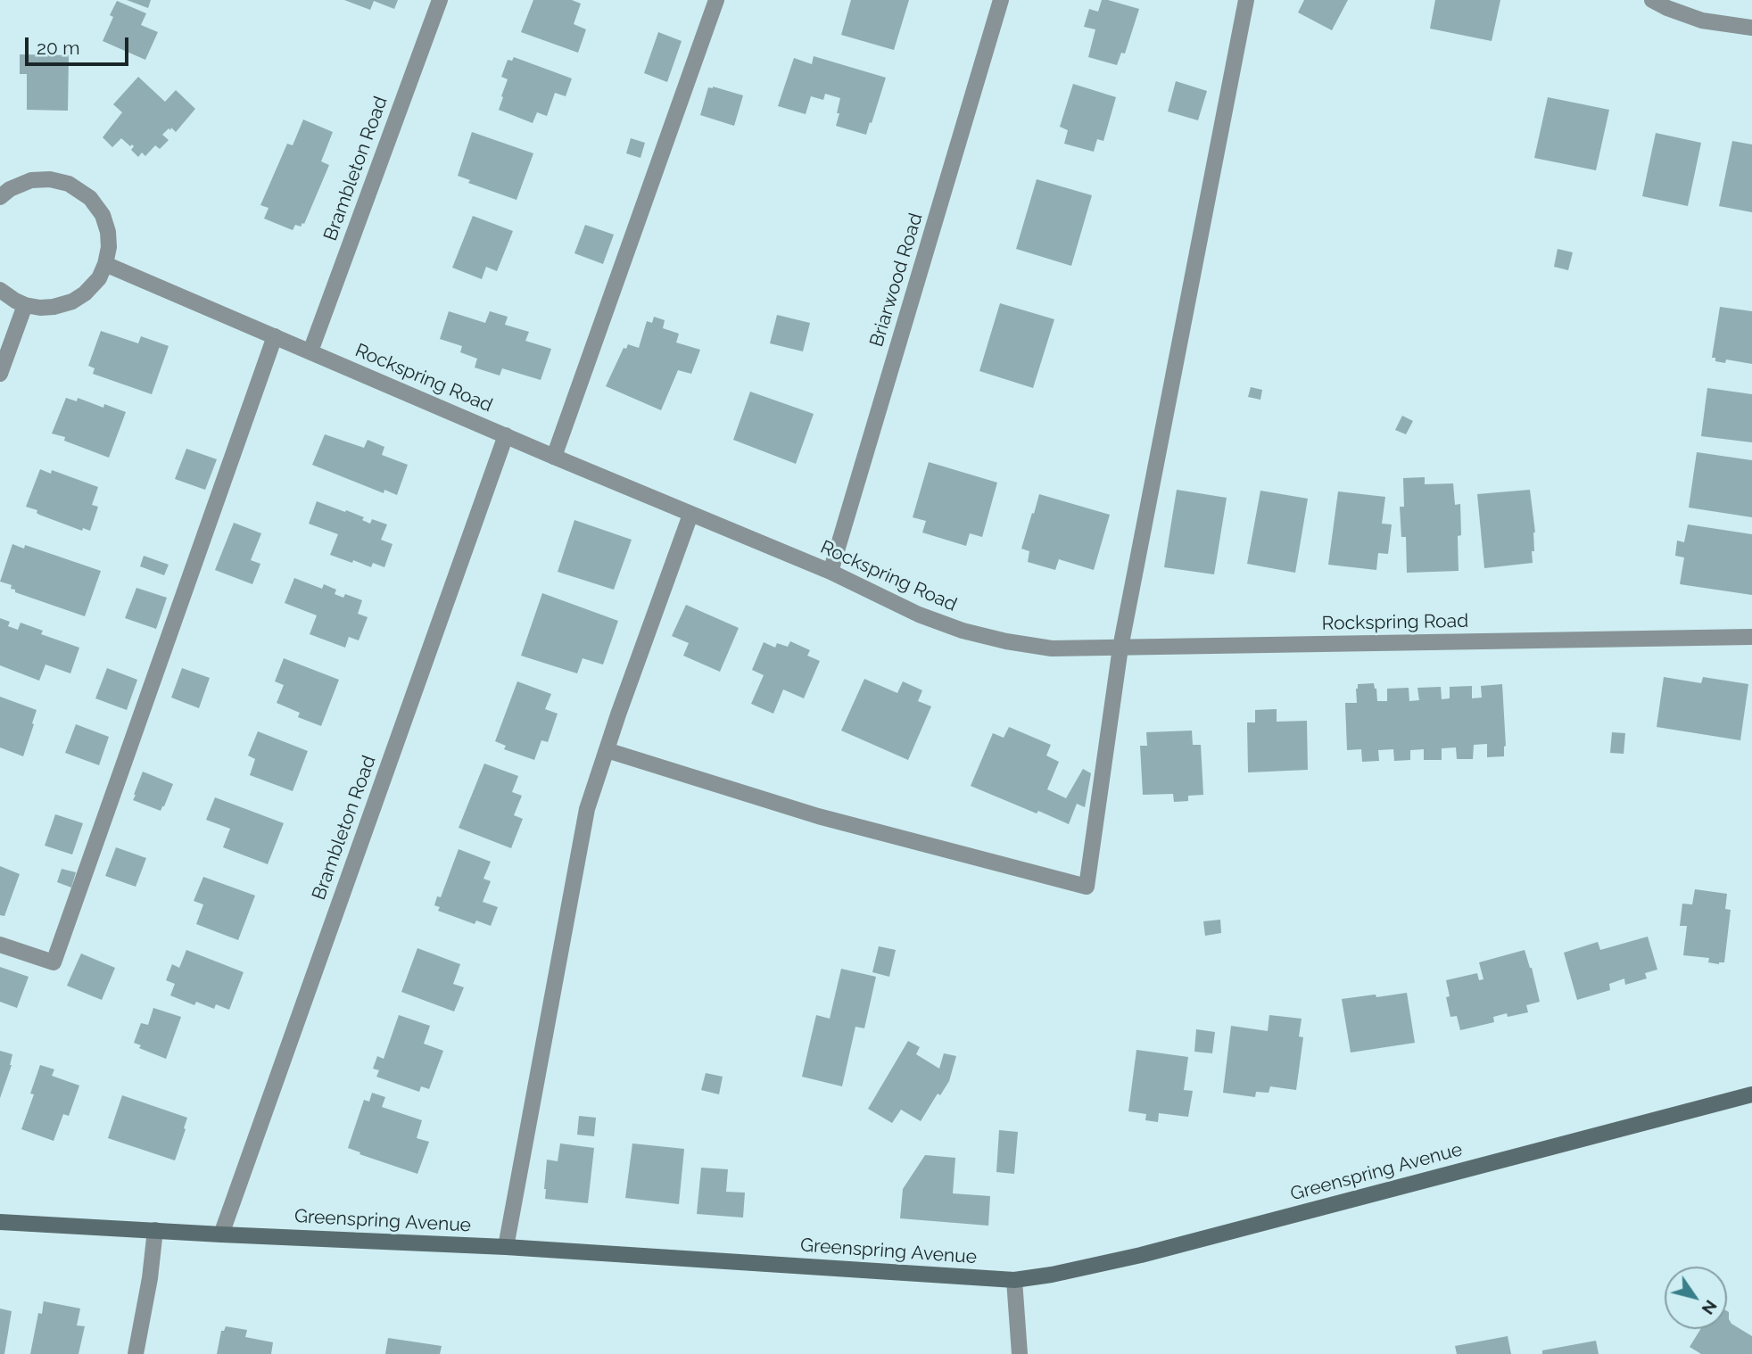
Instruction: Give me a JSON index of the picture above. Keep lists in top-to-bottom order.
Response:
{
  "streets": {
    "main road": ["Greenspring Avenue"],
    "street": ["Brambleton Road", "Briarwood Road", "Rockspring Road"]
  },
  "crossings": [
    ["Brambleton Road", "Rockspring Road"],
    ["Brambleton Road", "Greenspring Avenue"],
    ["Briarwood Road", "Rockspring Road"]
  ],
  "scale_bar": "20 m",
  "north": "bottom right"
}
